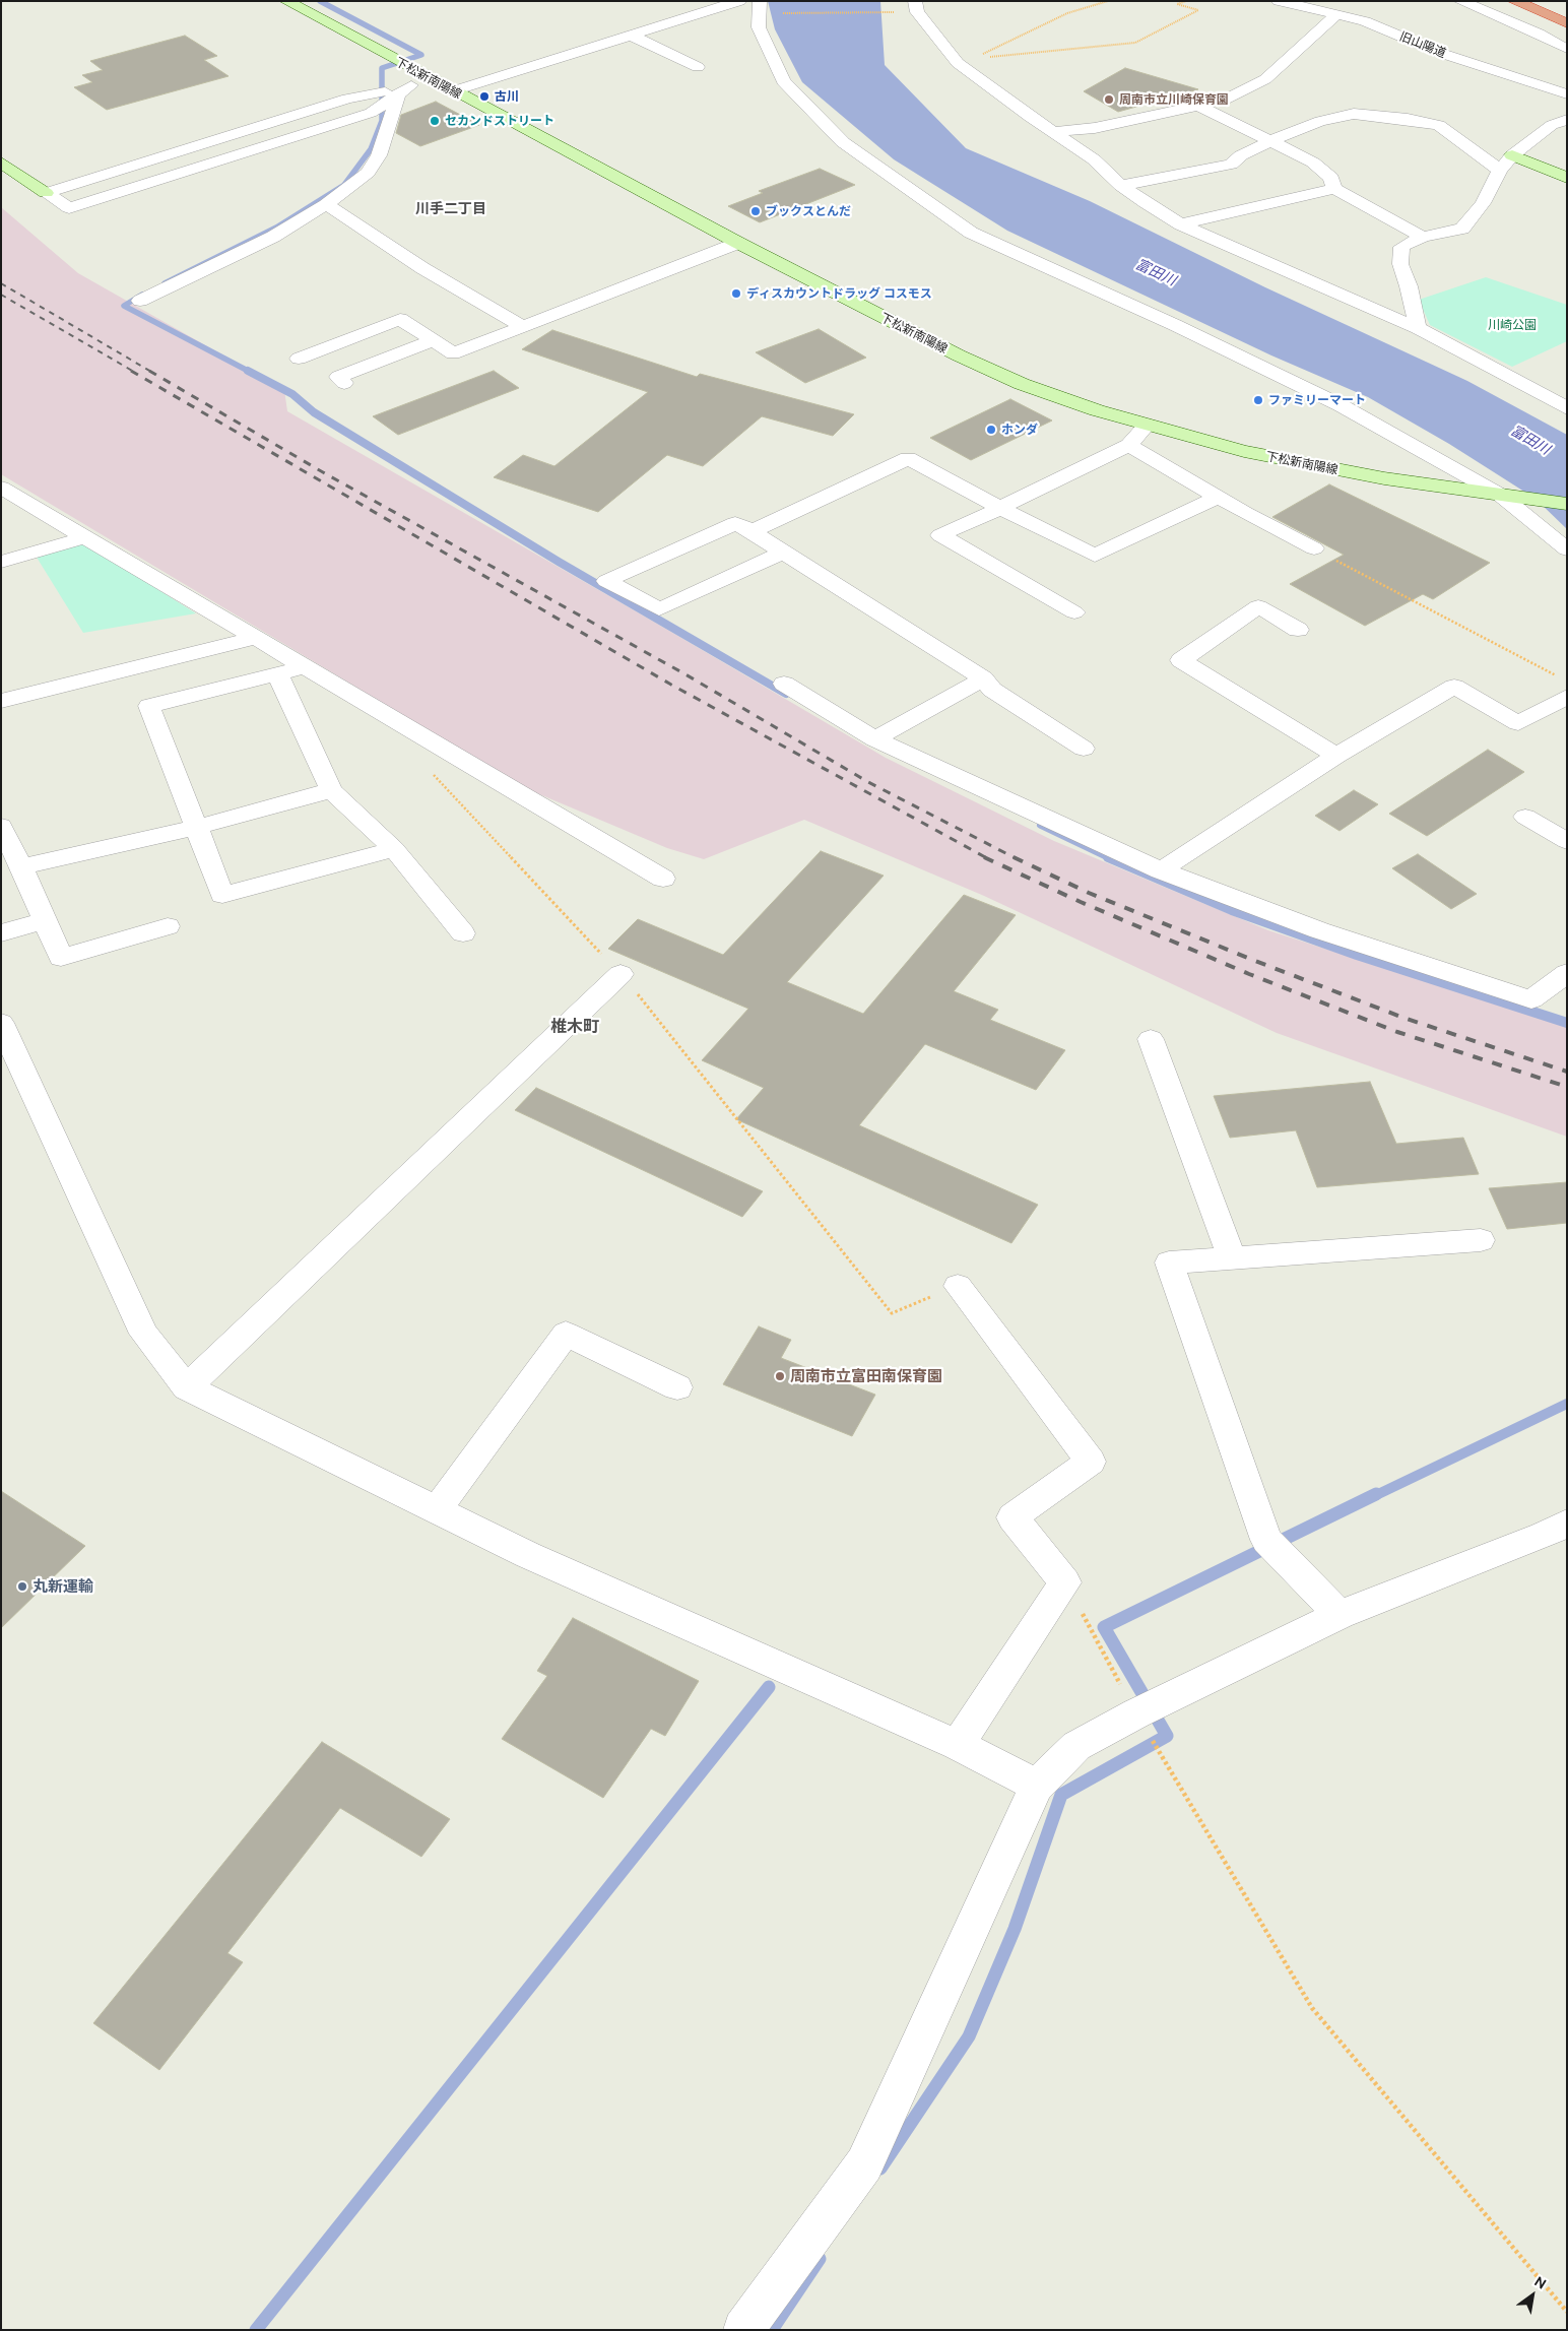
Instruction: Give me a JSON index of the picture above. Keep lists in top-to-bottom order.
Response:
{
  "streets": {
    "main road": ["下松新南陽線"],
    "street": ["旧山陽道"]
  },
  "districts": ["川手二丁目", "椎木町"],
  "water": ["富田川"],
  "parks": ["川崎公園"],
  "places": [
    "古川",
    "周南市立川崎保育園",
    "セカンドストリート",
    "ブックスとんだ",
    "ディスカウントドラッグ コスモス",
    "ファミリーマート",
    "ホンダ",
    "周南市立富田南保育園",
    "丸新運輸"
  ],
  "north": "top right"
}
